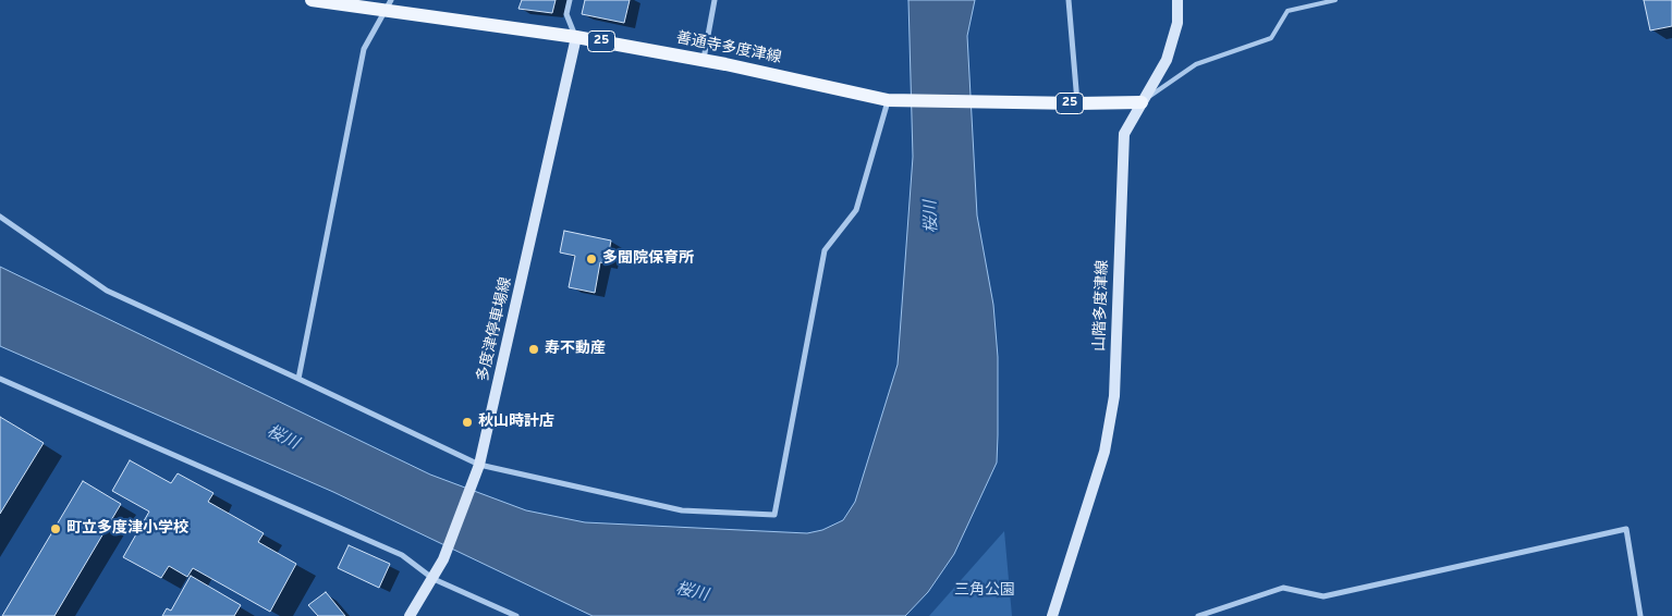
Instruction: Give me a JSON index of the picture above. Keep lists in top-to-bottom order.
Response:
{
  "streets": {
    "main road": [
      "25",
      "善通寺多度津線",
      "山階多度津線",
      "多度津停車場線"
    ]
  },
  "crossings": [
    ["善通寺多度津線", "山階多度津線"],
    ["善通寺多度津線", "多度津停車場線"]
  ],
  "water": ["桜川"],
  "parks": ["三角公園"],
  "places": [
    "多聞院保育所",
    "寿不動産",
    "秋山時計店",
    "町立多度津小学校"
  ]
}
